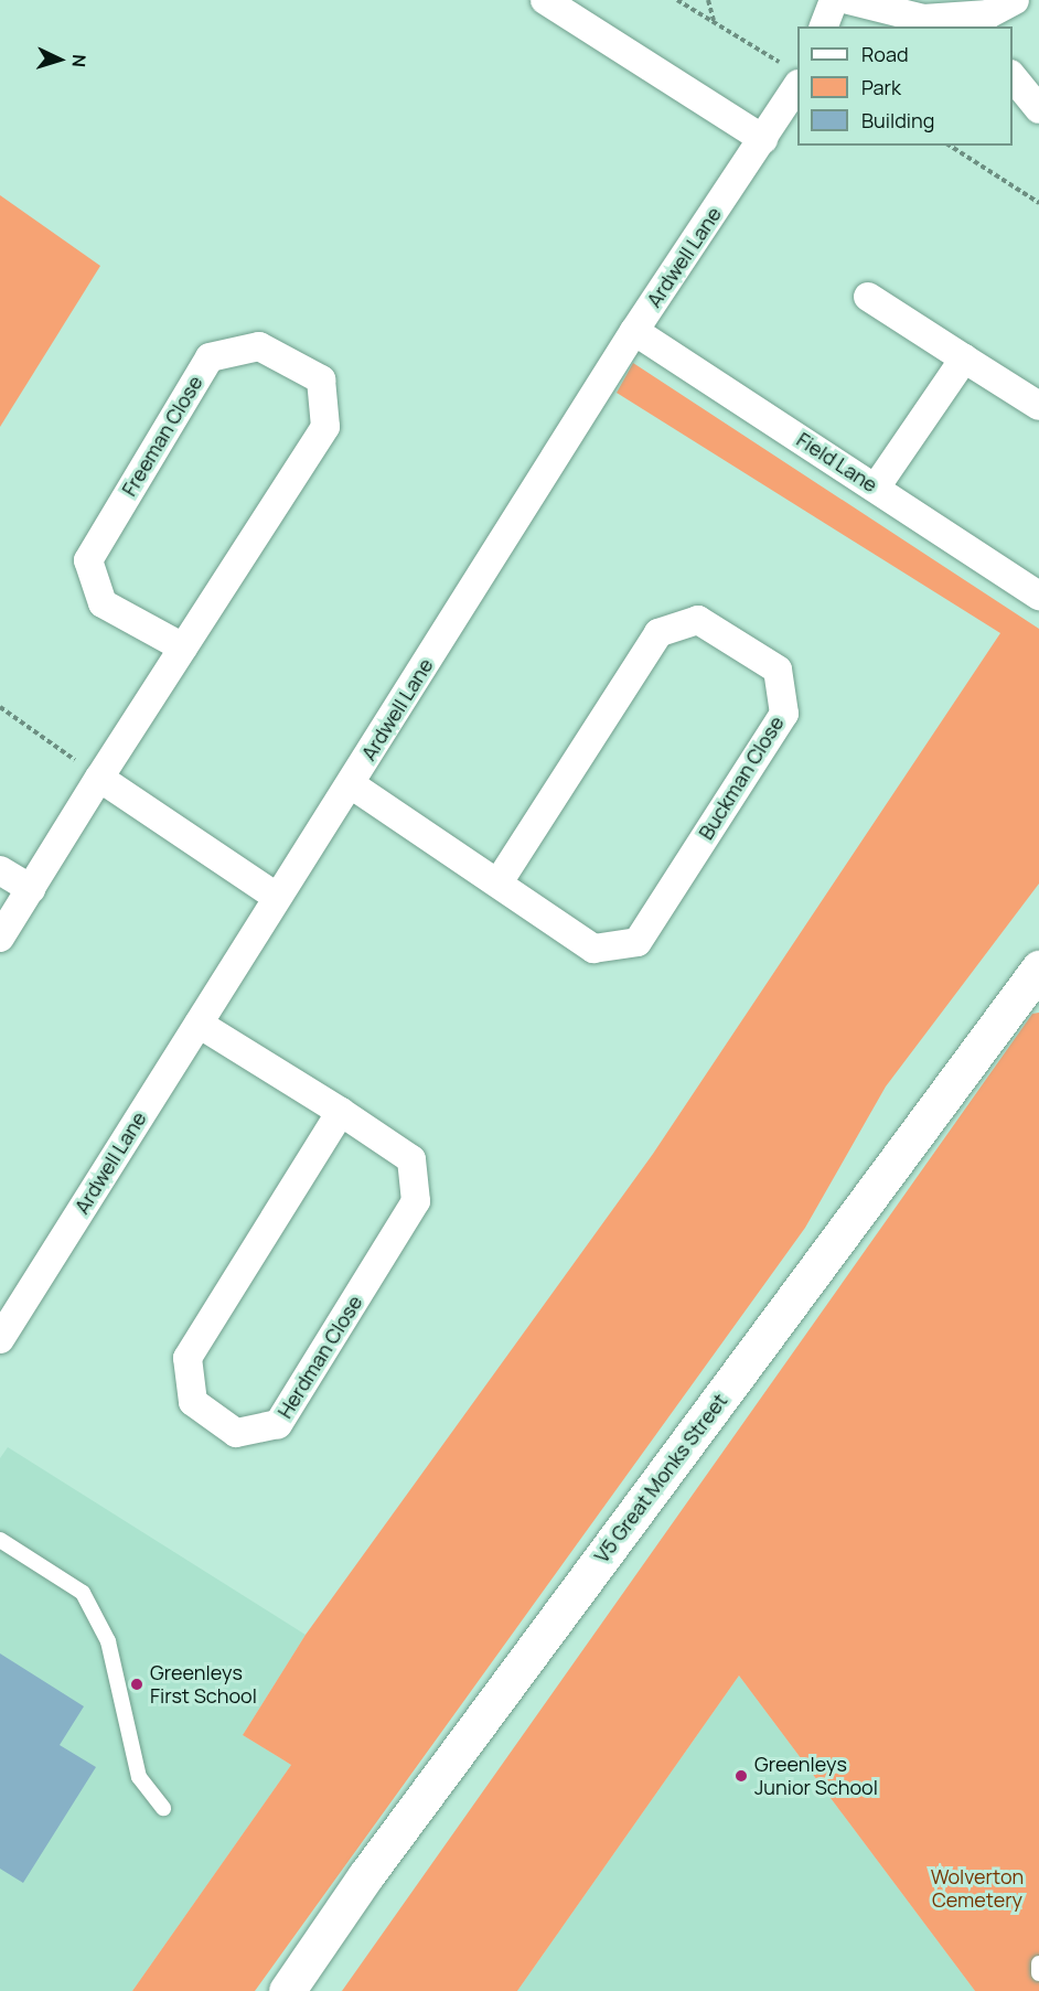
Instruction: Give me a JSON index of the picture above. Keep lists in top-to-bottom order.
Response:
{
  "streets": {
    "street": [
      "Ardwell Lane",
      "Freeman Close",
      "Field Lane",
      "Buckman Close",
      "Herdman Close",
      "V5 Great Monks Street"
    ]
  },
  "crossings": [
    ["Ardwell Lane", "Field Lane"],
    ["Ardwell Lane", "Buckman Close"],
    ["Ardwell Lane", "Herdman Close"]
  ],
  "parks": ["Wolverton Cemetery"],
  "places": ["Greenleys First School", "Greenleys Junior School"],
  "legend": ["Road", "Park", "Building"],
  "north": "right"
}
